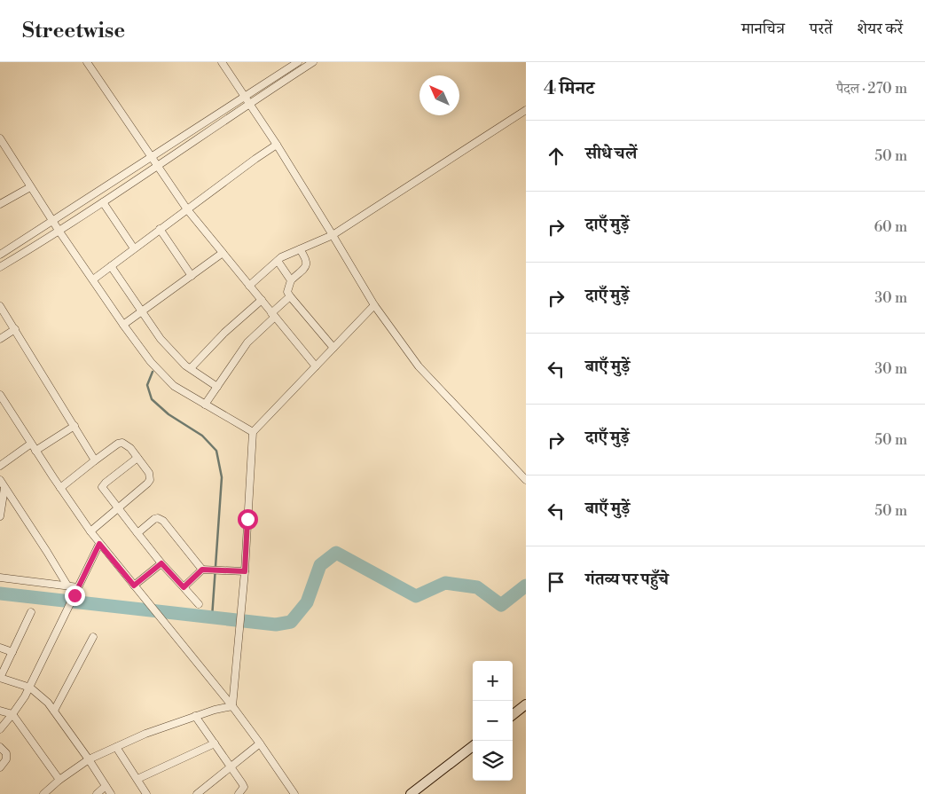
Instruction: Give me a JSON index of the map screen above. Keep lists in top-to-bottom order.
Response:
{
  "north": "top left",
  "page": {
    "header": "Streetwise",
    "nav": ["मानचित्र", "परतें", "शेयर करें"],
    "heading": ["4 मिनट", "पैदल · 270 m"],
    "list": [
      ["सीधे चलें", "50 m"],
      ["दाएँ मुड़ें", "60 m"],
      ["दाएँ मुड़ें", "30 m"],
      ["बाएँ मुड़ें", "30 m"],
      ["दाएँ मुड़ें", "50 m"],
      ["बाएँ मुड़ें", "50 m"],
      "गंतव्य पर पहुँचे"
    ],
    "map_buttons": ["+", "−"]
  }
}
